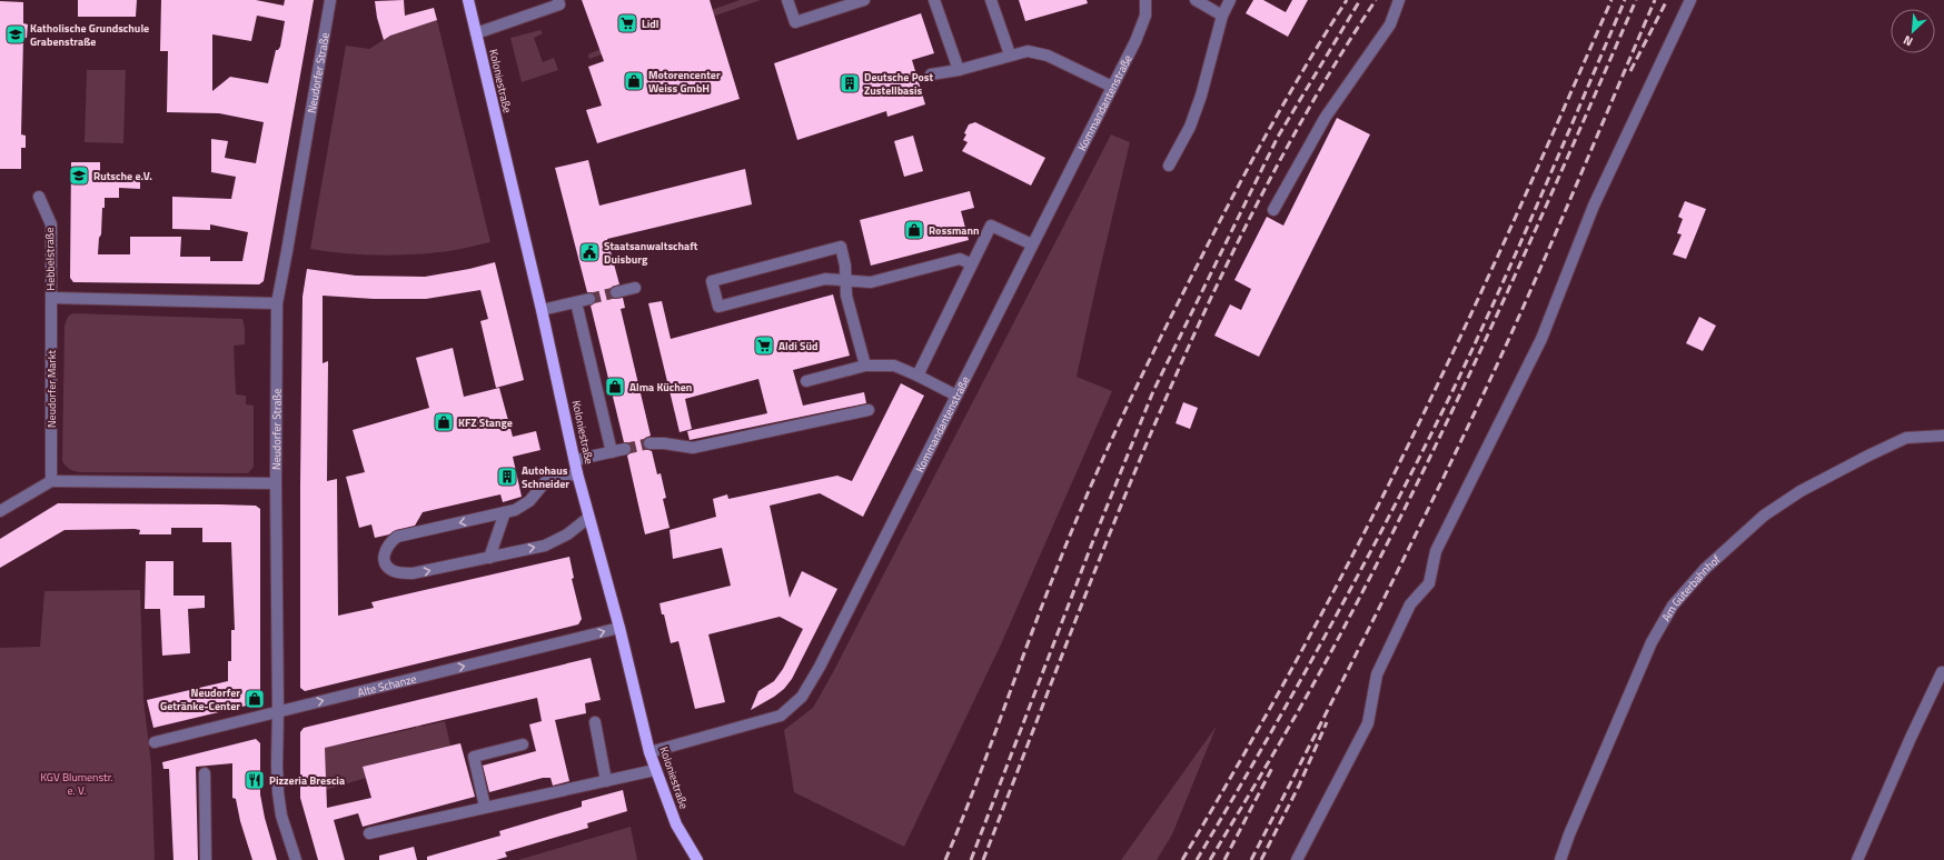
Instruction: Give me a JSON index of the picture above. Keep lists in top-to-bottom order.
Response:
{
  "streets": {
    "main road": ["Koloniestraße"],
    "street": [
      "Neudorfer Straße",
      "Kommandantenstraße",
      "Hebbelstraße",
      "Neudorfer Markt",
      "Am Güterbahnhof",
      "Alte Schanze"
    ]
  },
  "crossings": [
    ["Neudorfer Straße", "Alte Schanze"],
    ["Koloniestraße", "Kommandantenstraße"],
    ["Koloniestraße", "Alte Schanze"],
    ["Hebbelstraße", "Neudorfer Markt"]
  ],
  "one_way": ["Alte Schanze"],
  "parks": ["KGV Blumenstr. e. V."],
  "places": {
    "supermarket": ["Lidl", "Aldi Süd"],
    "school or university": ["Katholische Grundschule Grabenstraße", "Rutsche e.V."],
    "shop": [
      "Motorencenter Weiss GmbH",
      "Rossmann",
      "Alma Küchen",
      "KFZ Stange",
      "Neudorfer Getränke-Center"
    ],
    "building": ["Deutsche Post Zustellbasis", "Autohaus Schneider"],
    "public building": ["Staatsanwaltschaft Duisburg"],
    "restaurant": ["Pizzeria Brescia"]
  },
  "north": "bottom left"
}
